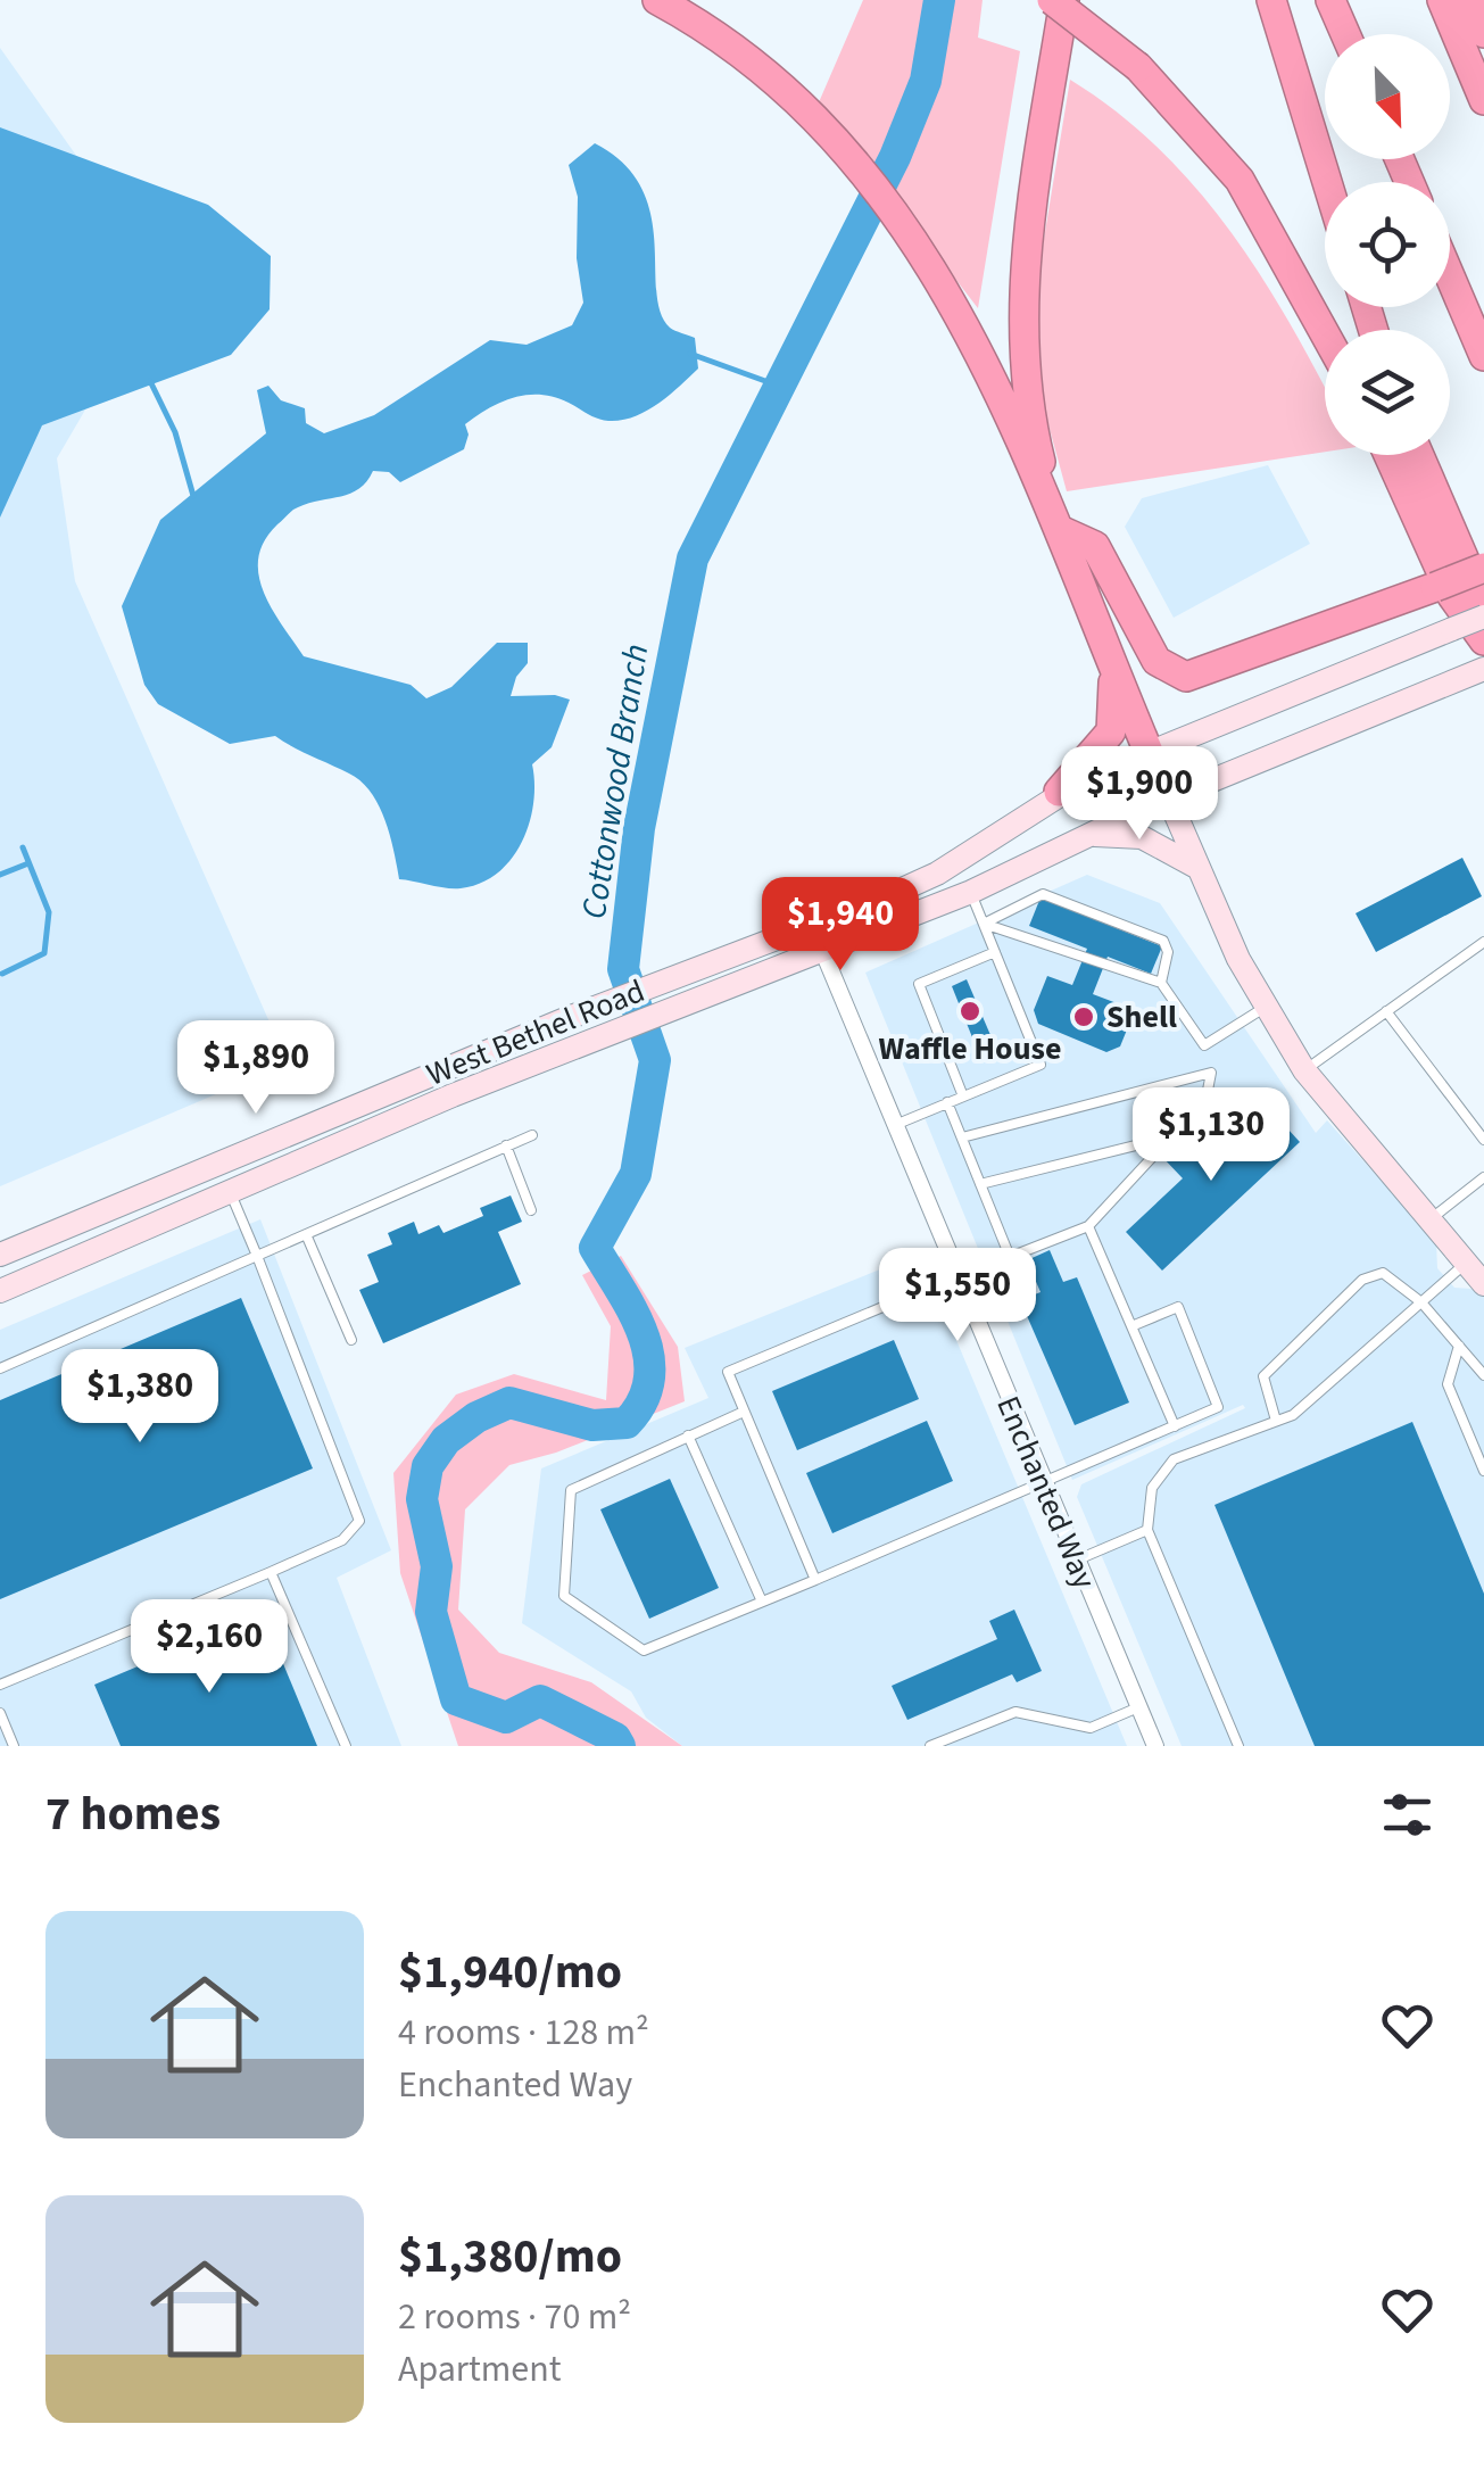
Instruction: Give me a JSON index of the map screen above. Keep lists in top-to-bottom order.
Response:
{
  "streets": {
    "main road": ["West Bethel Road"],
    "street": ["Enchanted Way"]
  },
  "crossings": [
    ["West Bethel Road", "Enchanted Way"]
  ],
  "water": ["Cottonwood Branch"],
  "places": ["Waffle House", "Shell"],
  "north": "bottom right",
  "page": {
    "price": [
      "$1,900",
      "$1,940",
      "$1,890",
      "$1,130",
      "$1,550",
      "$1,380",
      "$2,160"
    ],
    "heading": "7 homes",
    "list": [
      {
        "name": "$1,940/mo",
        "note": "4 rooms · 128 m² · Enchanted Way"
      },
      {
        "name": "$1,380/mo",
        "note": "2 rooms · 70 m² · Apartment"
      }
    ]
  }
}
